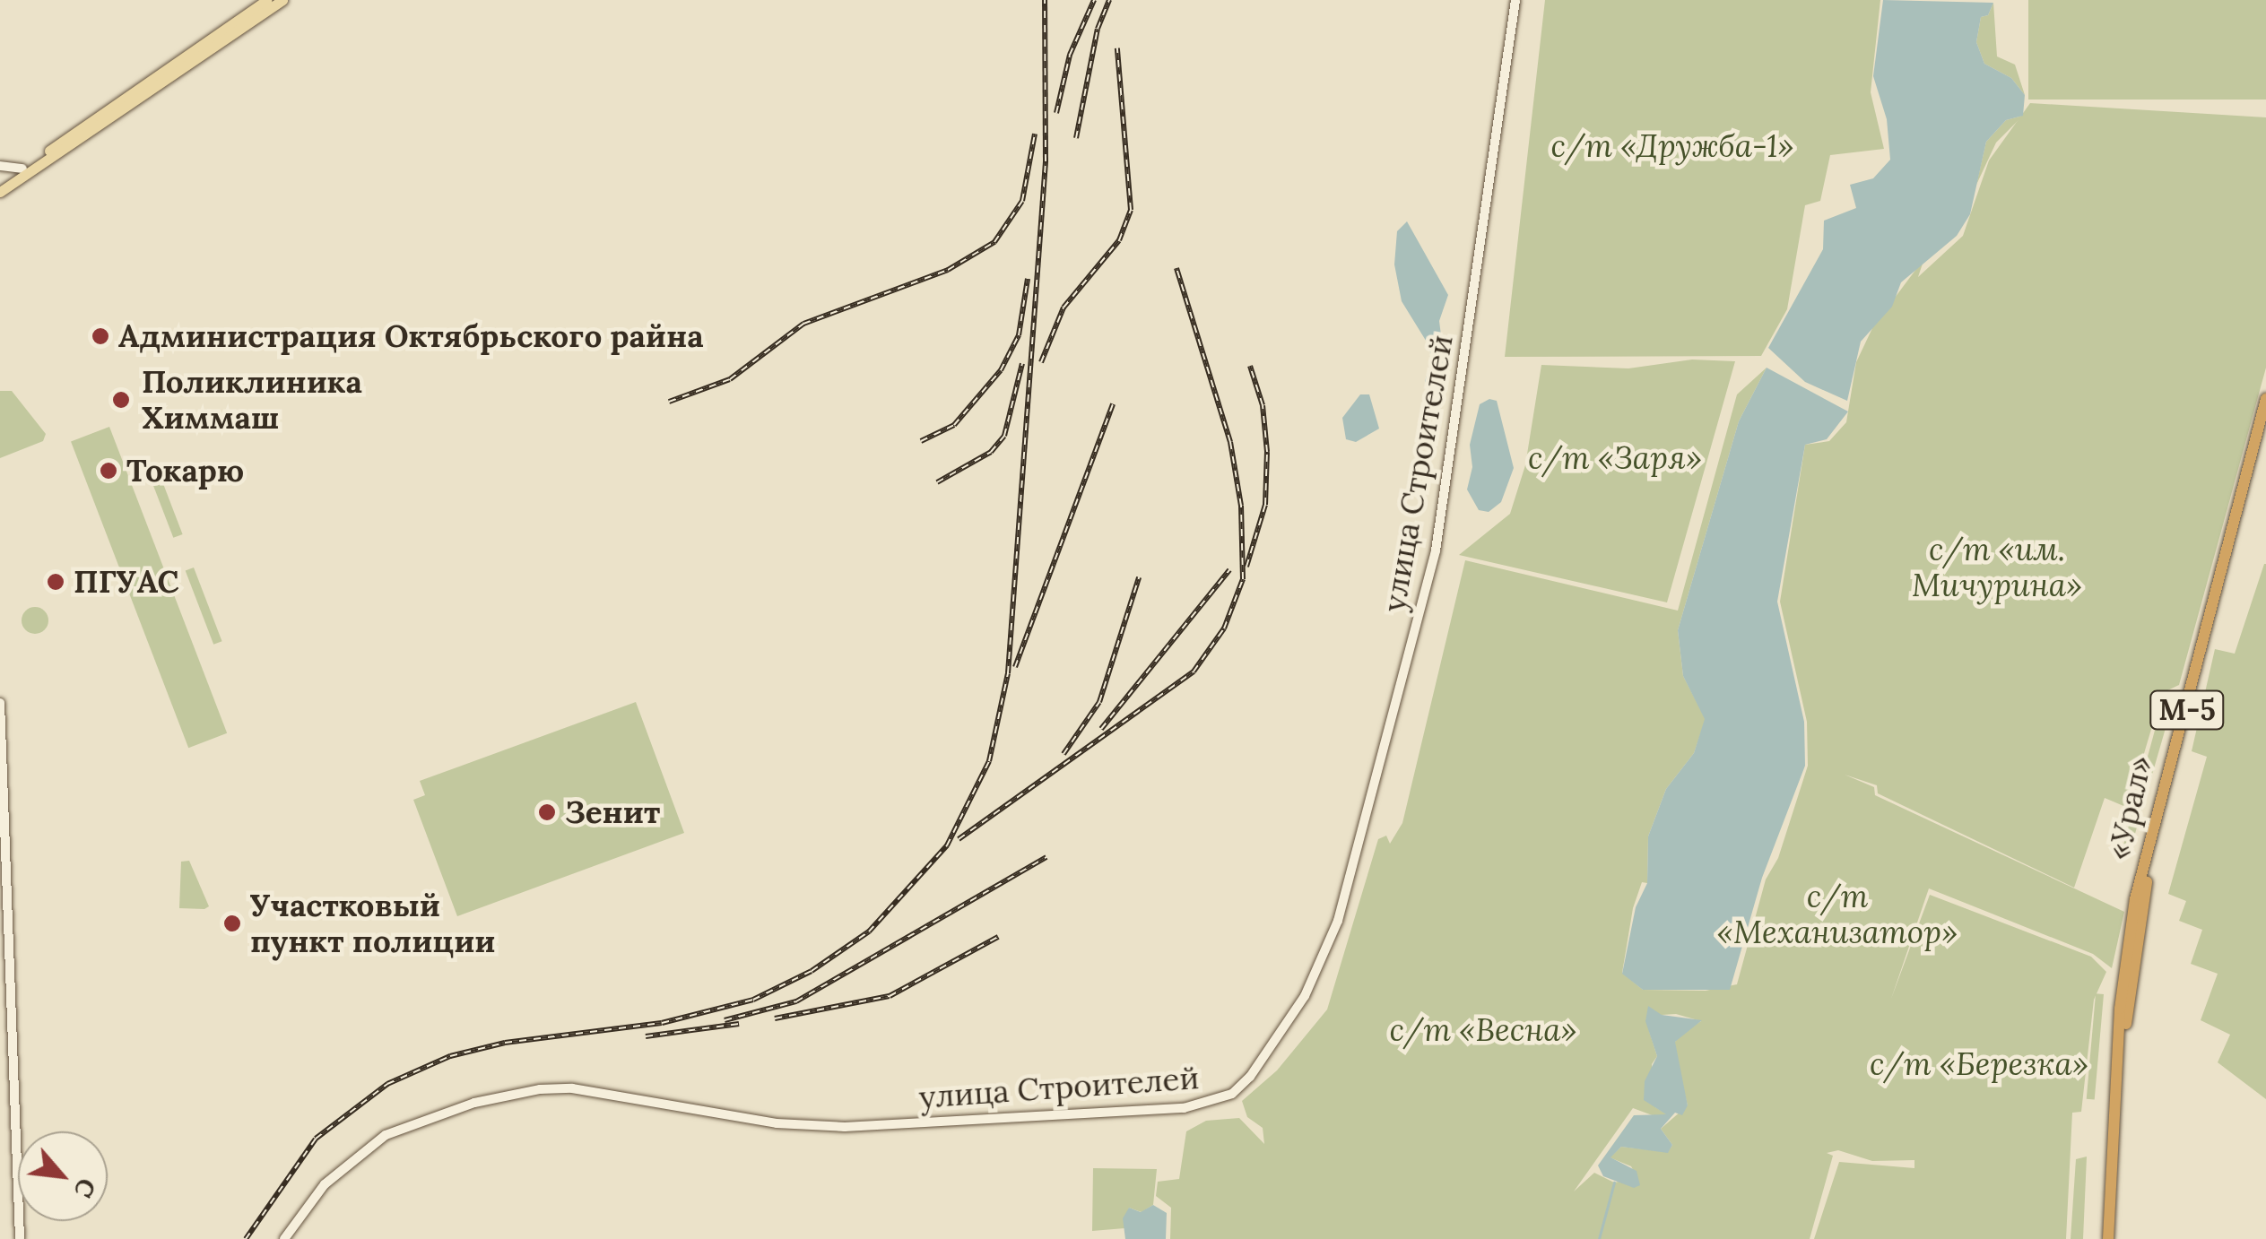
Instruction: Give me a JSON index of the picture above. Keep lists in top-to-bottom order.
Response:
{
  "streets": {
    "highway": ["М-5", "«Урал»"],
    "main road": ["улица Строителей"]
  },
  "parks": [
    "с/т «Дружба-1»",
    "с/т «Заря»",
    "с/т «им. Мичурина»",
    "с/т «Механизатор»",
    "с/т «Весна»",
    "с/т «Березка»"
  ],
  "places": [
    "Администрация Октябрьского райна",
    "Поликлиника Химмаш",
    "Токарю",
    "ПГУАС",
    "Зенит",
    "Участковый пункт полиции"
  ],
  "north": "bottom right"
}
